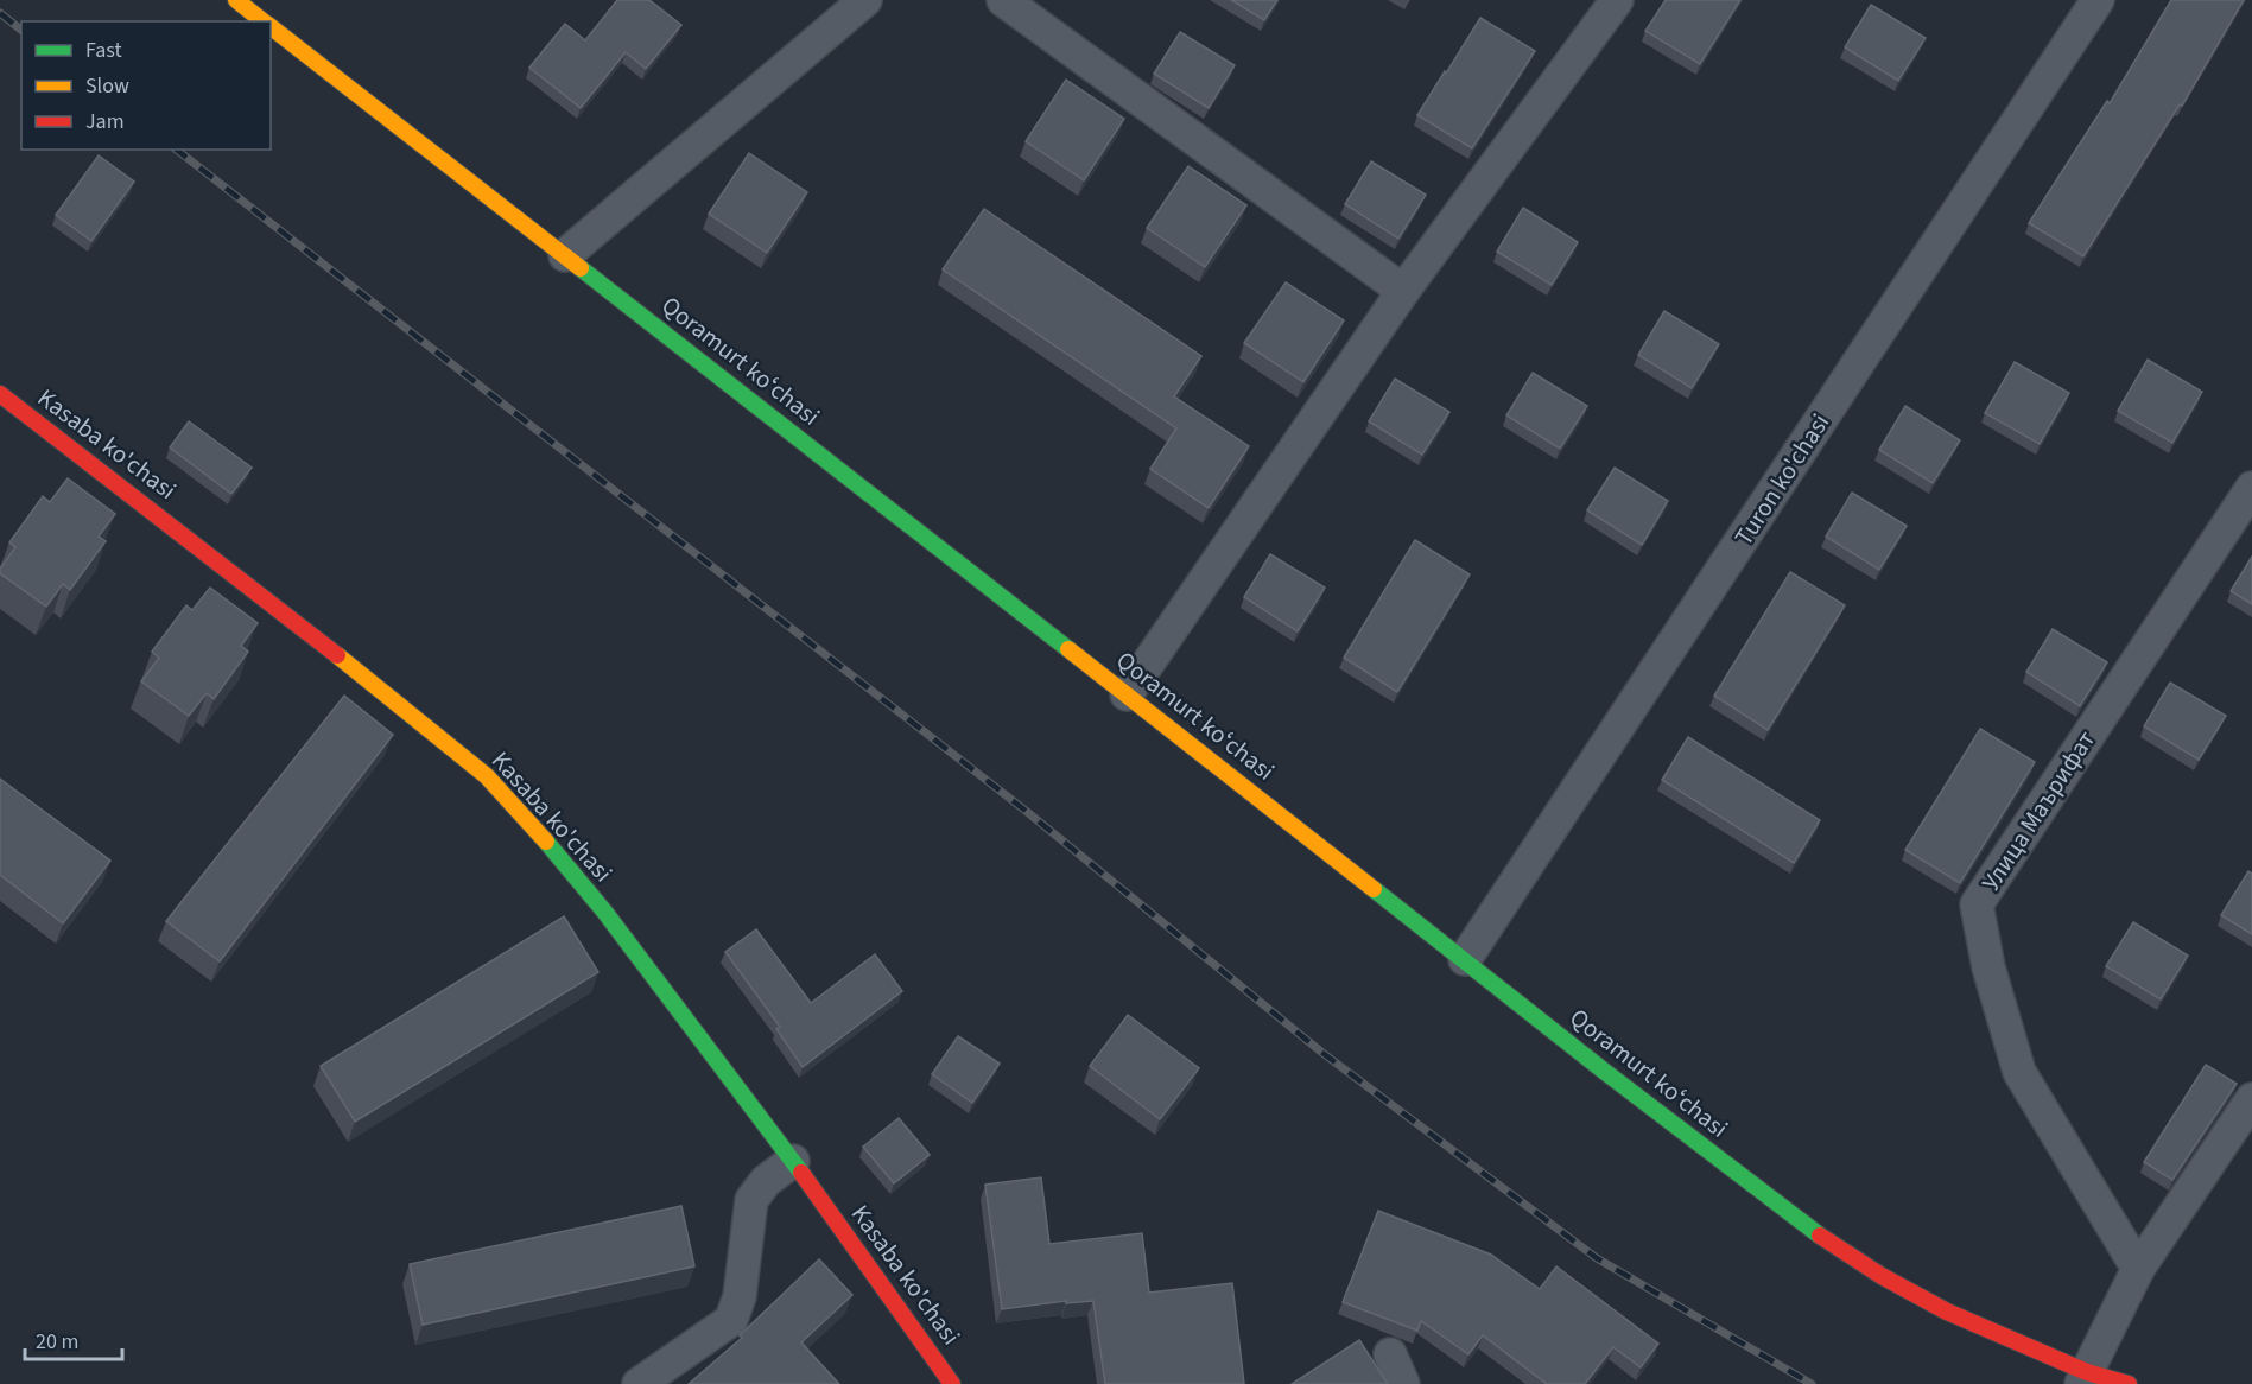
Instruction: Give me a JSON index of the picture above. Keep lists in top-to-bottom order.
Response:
{
  "streets": {
    "main road": ["Qoramurt koʻchasi", "Kasaba ko'chasi"],
    "street": ["Turon ko'chasi", "Улица Маърифат"]
  },
  "crossings": [
    ["Qoramurt koʻchasi", "Turon ko'chasi"]
  ],
  "legend": ["Fast", "Slow", "Jam"],
  "scale_bar": "20 m"
}
